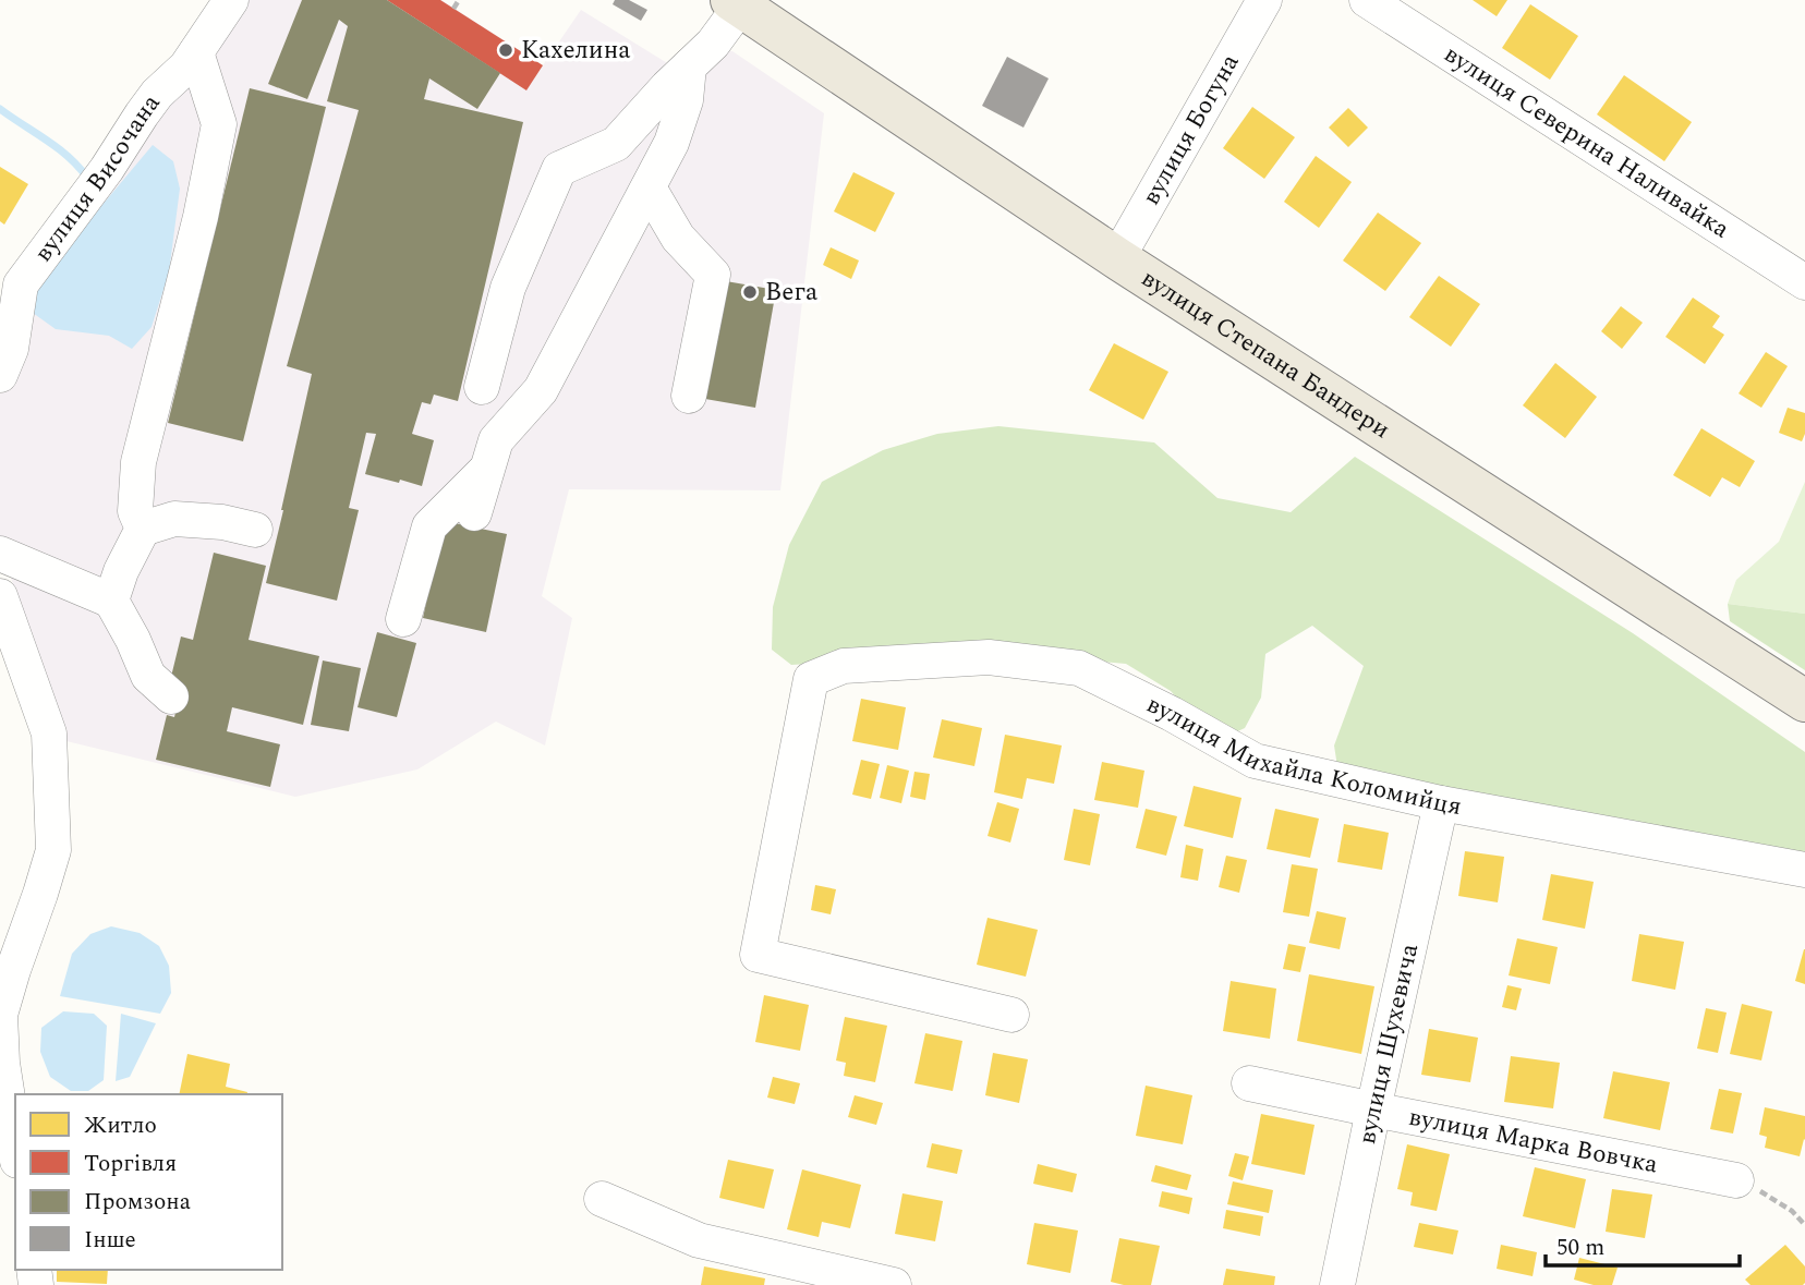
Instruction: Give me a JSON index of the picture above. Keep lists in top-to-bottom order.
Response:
{
  "streets": {
    "main road": ["вулиця Степана Бандери"],
    "street": [
      "вулиця Богуна",
      "вулиця Северина Наливайка",
      "вулиця Височана",
      "вулиця Михайла Коломийця",
      "вулиця Шухевича",
      "вулиця Марка Вовчка"
    ]
  },
  "crossings": [
    ["вулиця Богуна", "вулиця Степана Бандери"],
    ["вулиця Михайла Коломийця", "вулиця Шухевича"],
    ["вулиця Шухевича", "вулиця Марка Вовчка"]
  ],
  "places": ["Кахелина", "Вега"],
  "legend": [
    "Житло",
    "Торгівля",
    "Промзона",
    "Інше"
  ],
  "scale_bar": "50 m"
}
